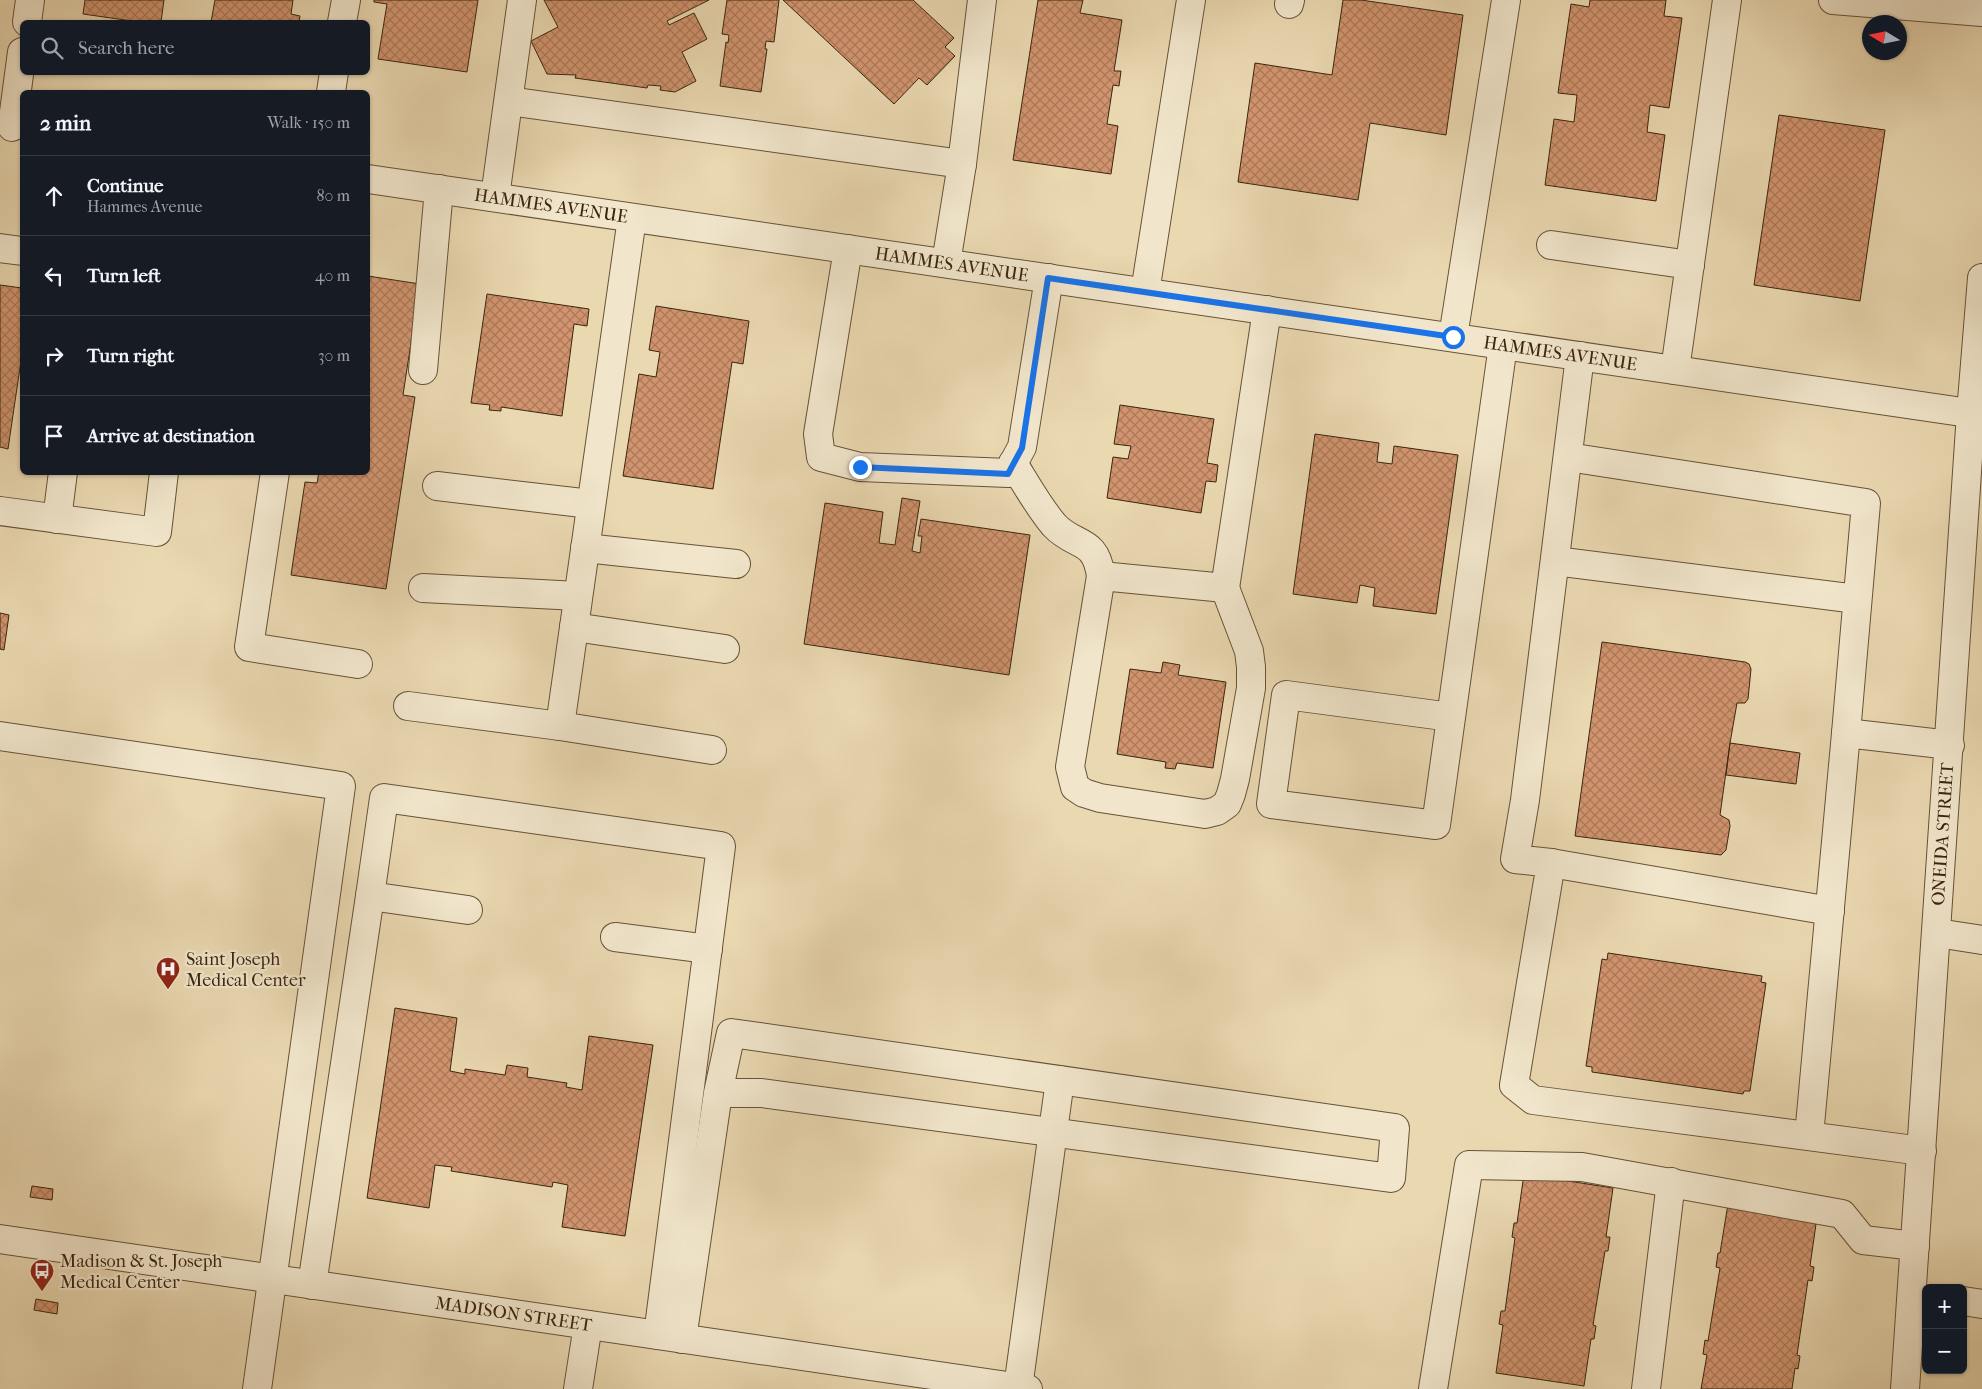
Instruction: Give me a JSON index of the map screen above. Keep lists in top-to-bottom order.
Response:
{
  "streets": {
    "street": ["HAMMES AVENUE", "ONEIDA STREET", "MADISON STREET"]
  },
  "crossings": [
    ["HAMMES AVENUE", "ONEIDA STREET"]
  ],
  "places": {
    "hospital": ["Saint Joseph Medical Center"],
    "bus stop": ["Madison & St. Joseph Medical Center"]
  },
  "north": "left",
  "page": {
    "search": "Search here",
    "heading": ["2 min", "Walk · 150 m"],
    "list": [
      ["Continue", "Hammes Avenue", "80 m"],
      ["Turn left", "40 m"],
      ["Turn right", "30 m"],
      "Arrive at destination"
    ],
    "map_buttons": ["+", "−"]
  }
}
